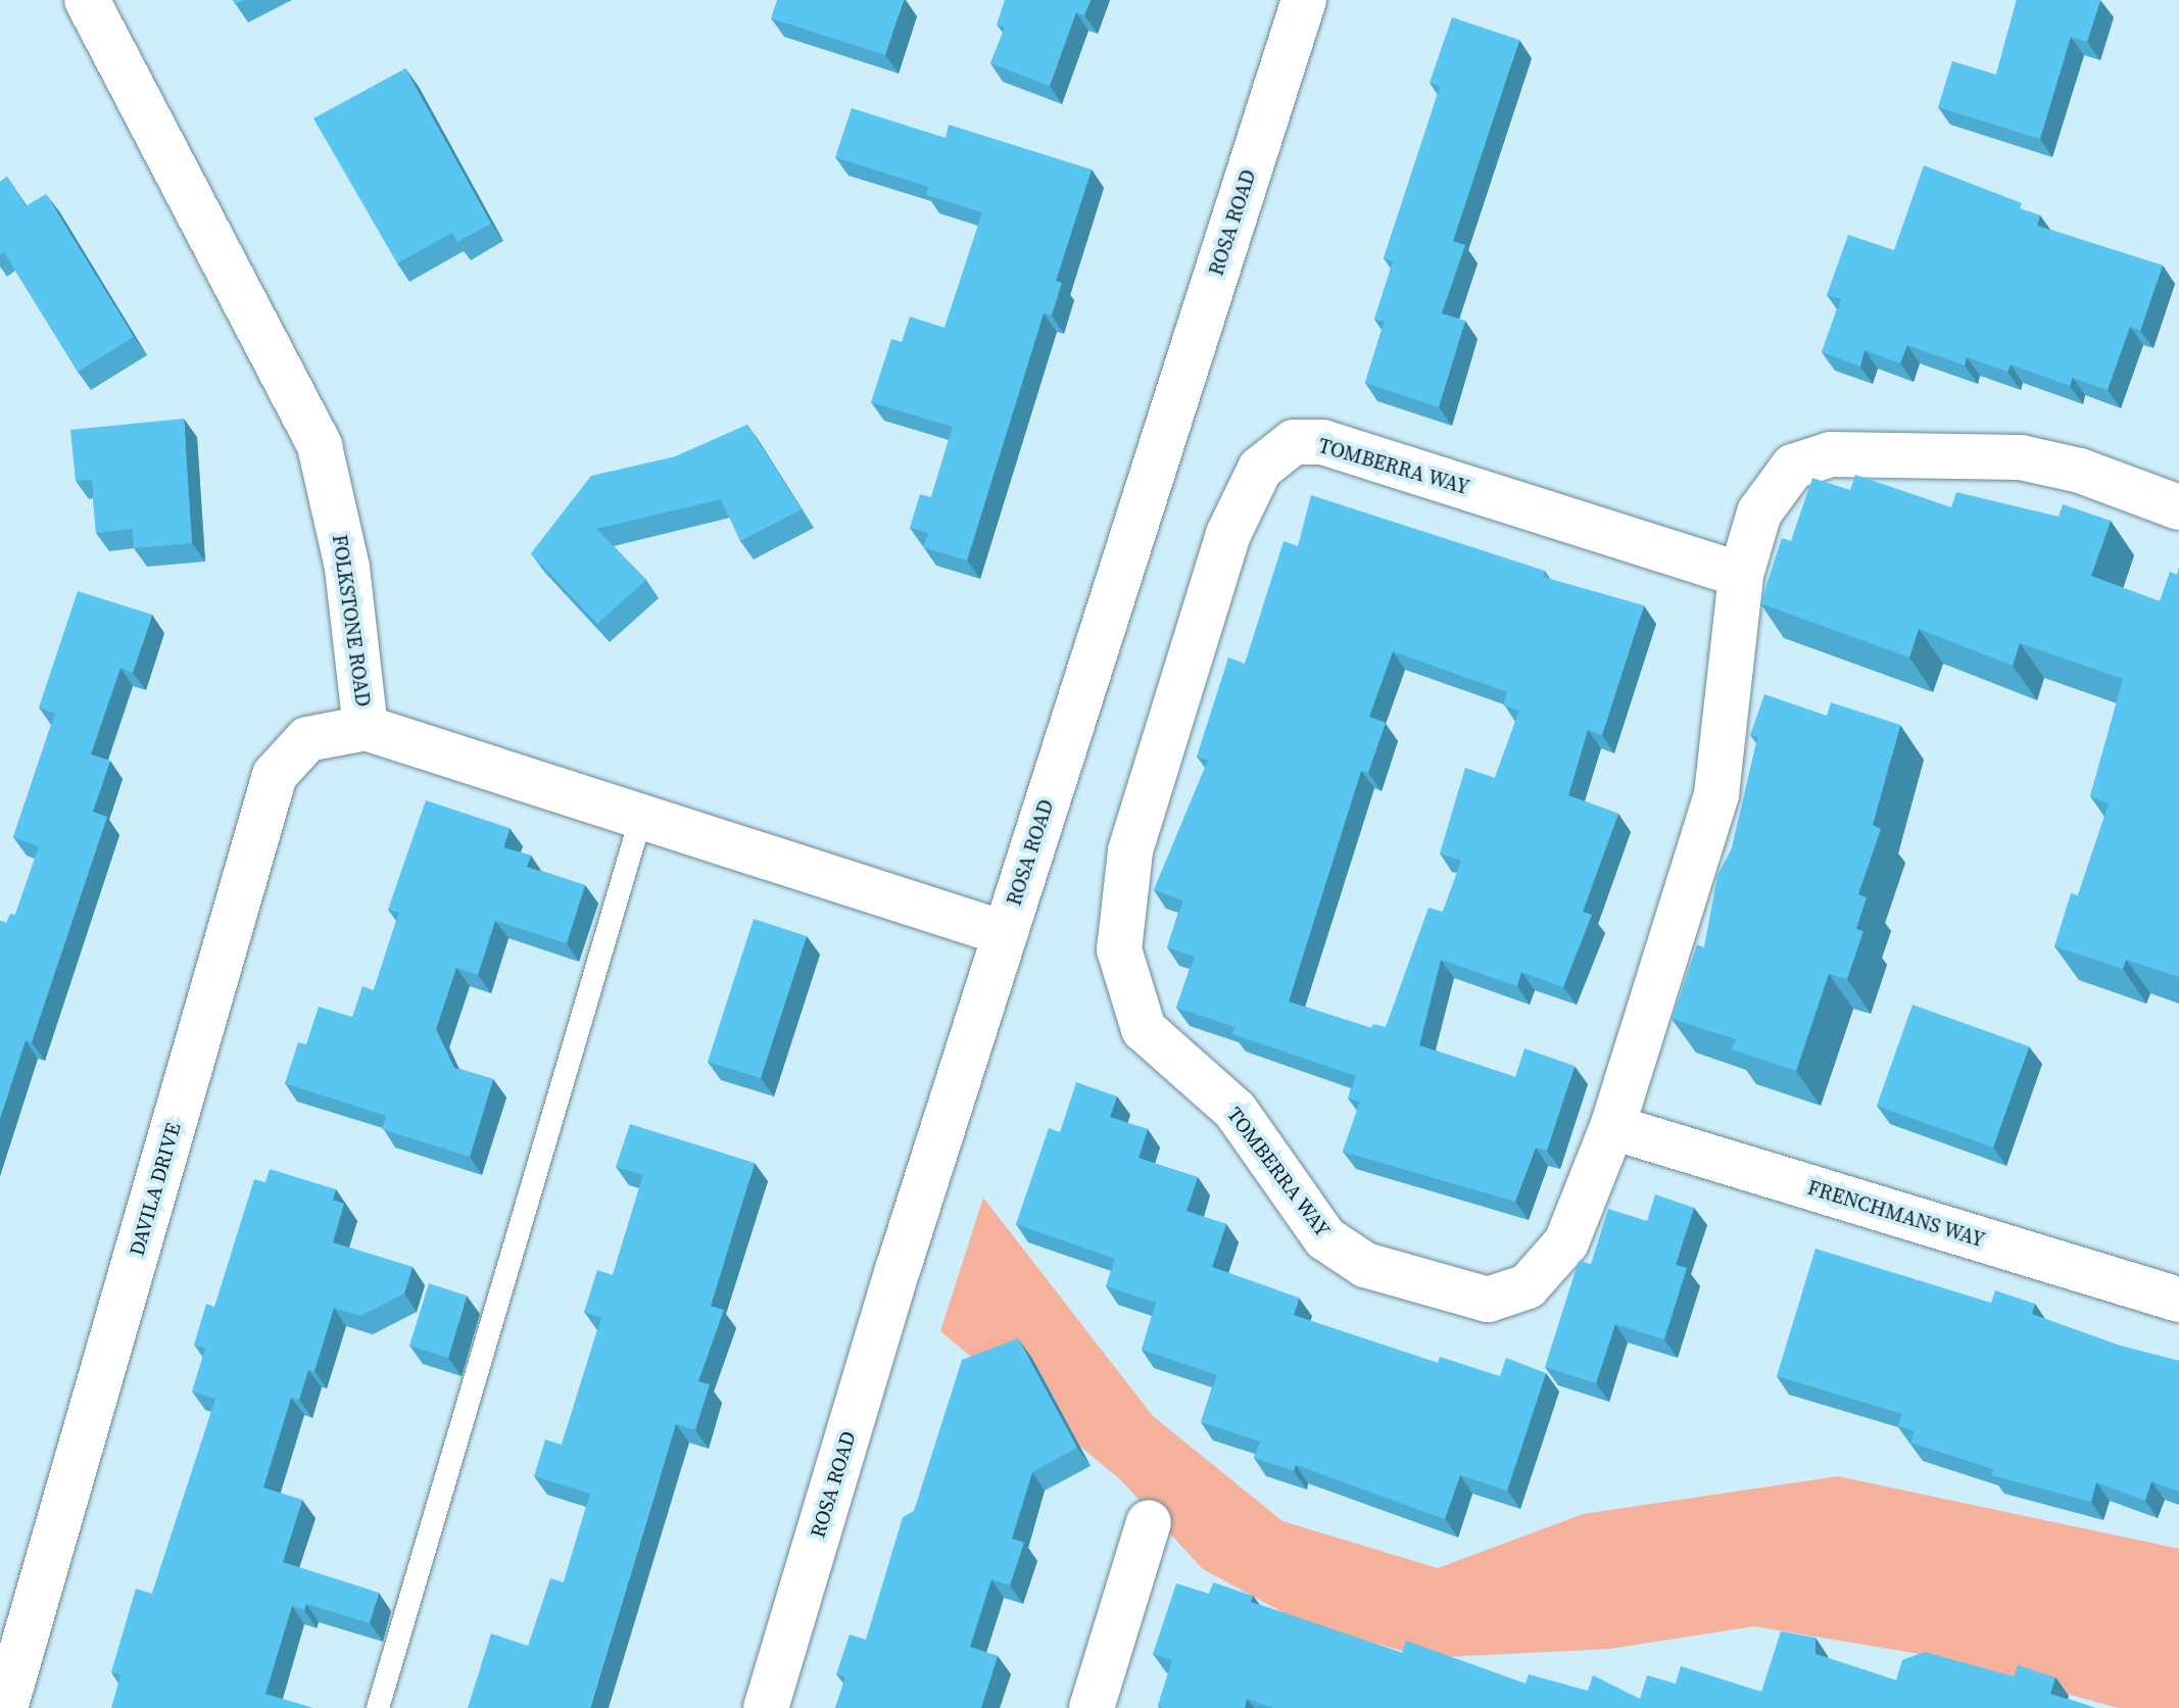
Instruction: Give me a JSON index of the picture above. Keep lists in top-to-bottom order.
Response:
{
  "streets": {
    "street": [
      "ROSA ROAD",
      "TOMBERRA WAY",
      "FOLKSTONE ROAD",
      "DAVILA DRIVE",
      "FRENCHMANS WAY"
    ]
  },
  "crossings": [
    ["ROSA ROAD", "FOLKSTONE ROAD"],
    ["TOMBERRA WAY", "FRENCHMANS WAY"],
    ["FOLKSTONE ROAD", "DAVILA DRIVE"]
  ]
}
